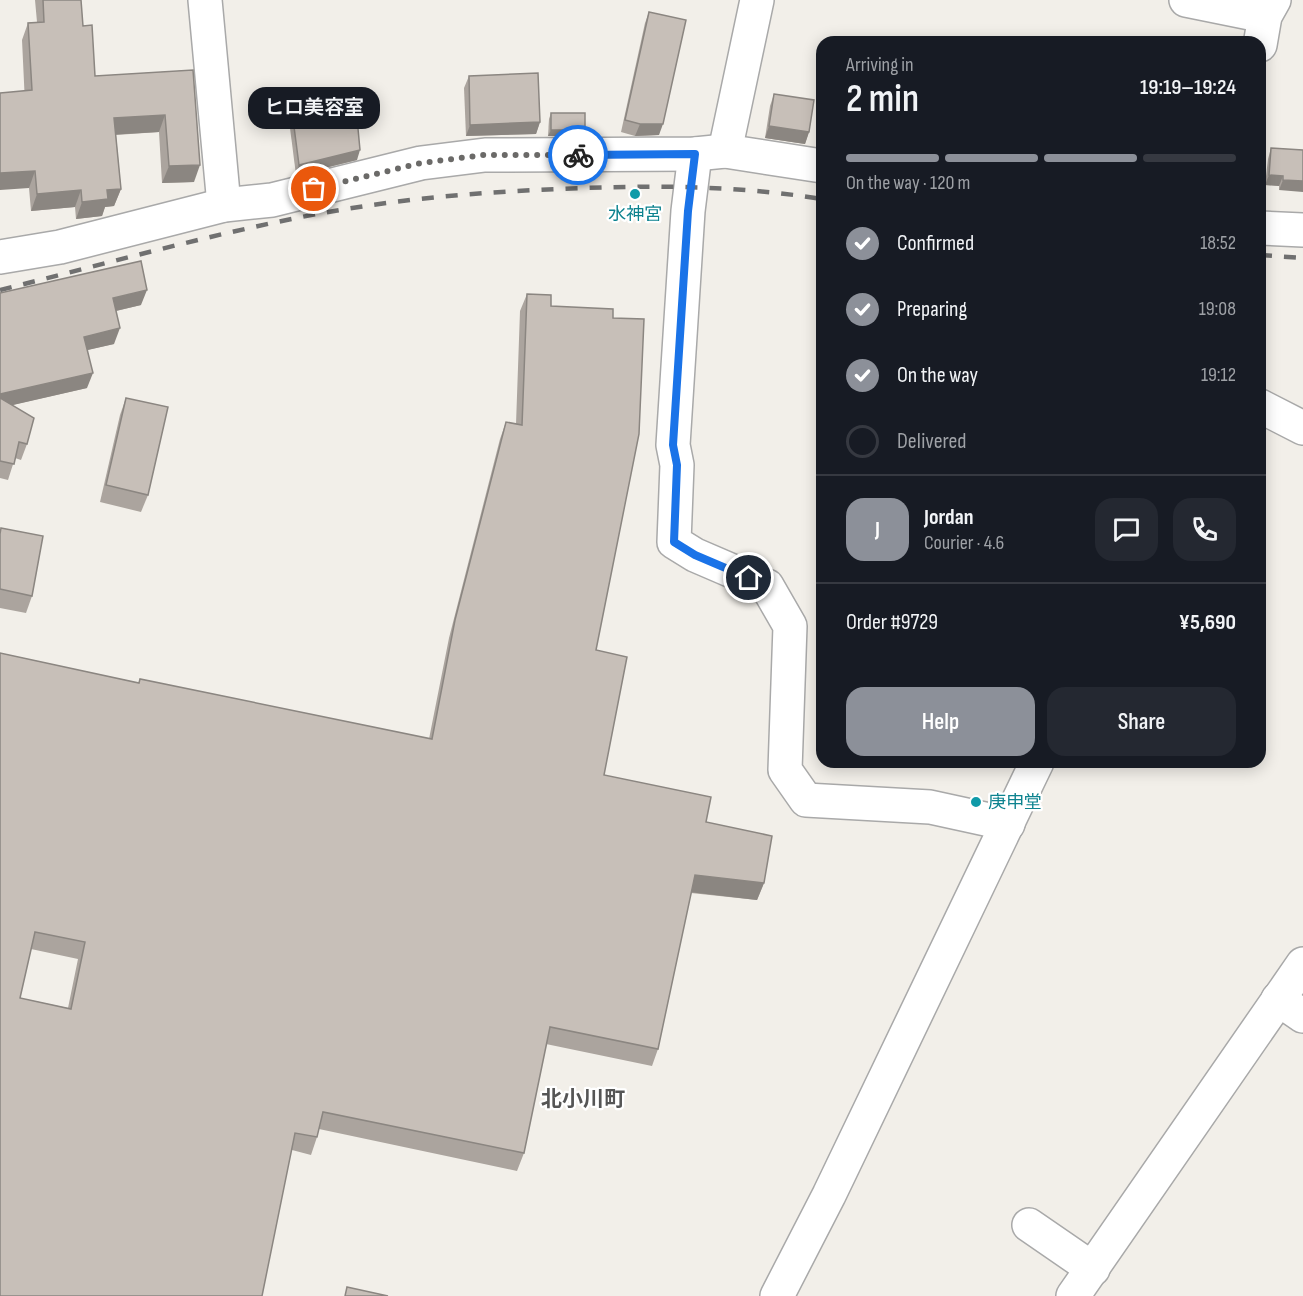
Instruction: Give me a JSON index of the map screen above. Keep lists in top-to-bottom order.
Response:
{
  "districts": ["北小川町"],
  "places": ["ヒロ美容室", "水神宮", "庚申堂"],
  "page": {
    "heading": ["2 min", "Arriving in", "19:19–19:24"],
    "panel": [
      "Jordan",
      "Courier · 4.6",
      "Order #9729",
      "¥5,690"
    ],
    "bubble": "ヒロ美容室",
    "bar": "On the way · 120 m",
    "list": [
      ["Confirmed", "18:52"],
      ["Preparing", "19:08"],
      ["On the way", "19:12"],
      "Delivered"
    ],
    "round": "J",
    "buttons": ["Help", "Share"]
  }
}
